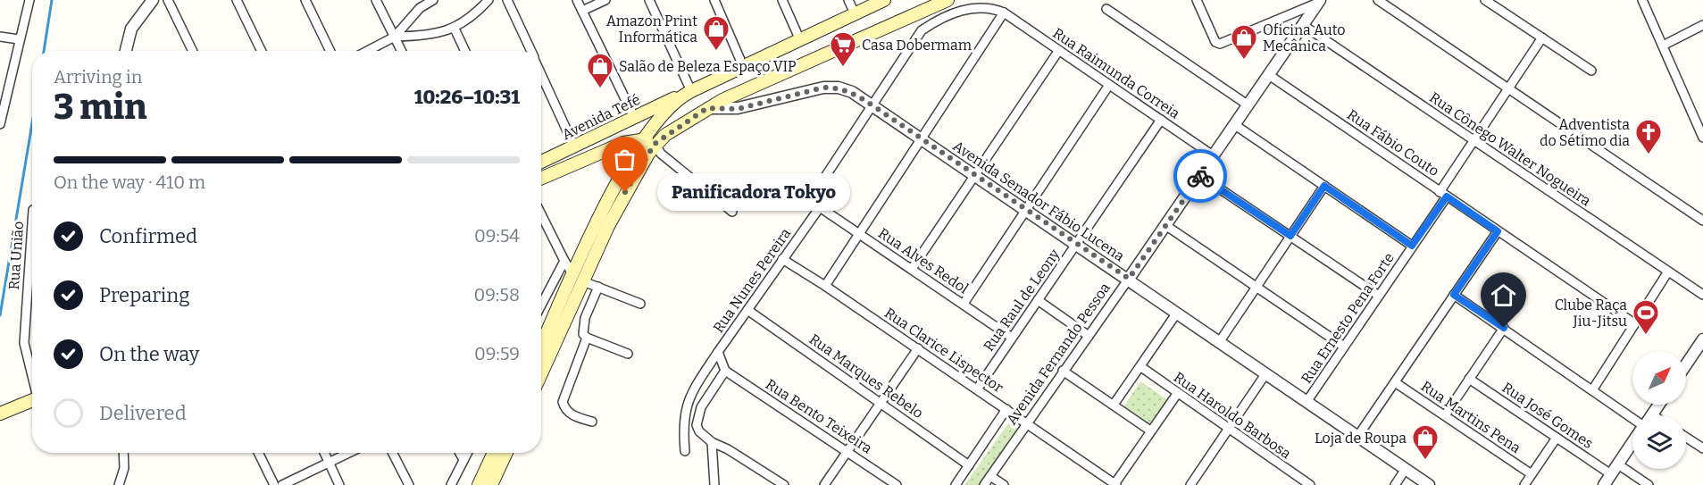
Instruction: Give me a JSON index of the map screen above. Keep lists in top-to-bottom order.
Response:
{
  "streets": {
    "main road": ["Avenida Tefé"],
    "street": [
      "Rua Raimunda Correia",
      "Rua Fábio Couto",
      "Rua Cônego Walter Nogueira",
      "Avenida Senador Fábio Lucena",
      "Rua União",
      "Rua Alves Redol",
      "Rua Nunes Pereira",
      "Rua Raul de Leony",
      "Rua Ernesto Pena Forte",
      "Rua Clarice Lispector",
      "Avenida Fernando Pessoa",
      "Rua Marques Rebelo",
      "Rua Haroldo Barbosa",
      "Rua José Gomes",
      "Rua Bento Teixeira",
      "Rua Martins Pena"
    ]
  },
  "crossings": [
    ["Rua Raimunda Correia", "Rua Raul de Leony"],
    ["Rua Raimunda Correia", "Avenida Fernando Pessoa"],
    ["Rua Fábio Couto", "Rua Ernesto Pena Forte"],
    ["Rua Fábio Couto", "Avenida Fernando Pessoa"],
    ["Rua Cônego Walter Nogueira", "Rua Ernesto Pena Forte"],
    ["Rua Cônego Walter Nogueira", "Avenida Fernando Pessoa"],
    ["Avenida Senador Fábio Lucena", "Rua Raul de Leony"],
    ["Avenida Senador Fábio Lucena", "Rua Ernesto Pena Forte"],
    ["Avenida Senador Fábio Lucena", "Avenida Fernando Pessoa"],
    ["Rua Alves Redol", "Rua Nunes Pereira"],
    ["Rua Alves Redol", "Rua Raul de Leony"],
    ["Rua Nunes Pereira", "Rua Clarice Lispector"],
    ["Rua Nunes Pereira", "Rua Marques Rebelo"],
    ["Rua Nunes Pereira", "Rua Bento Teixeira"],
    ["Rua Raul de Leony", "Rua Clarice Lispector"],
    ["Rua Clarice Lispector", "Avenida Fernando Pessoa"]
  ],
  "places": {
    "shop": [
      "Amazon Print Informática",
      "Oficina Auto Mecânica",
      "Salão de Beleza Espaço VIP",
      "Loja de Roupa"
    ],
    "supermarket": ["Casa Dobermam"],
    "church": ["Adventista do Sétimo dia"],
    "other": ["Panificadora Tokyo"],
    "sports": ["Clube Raça Jiu-Jitsu"]
  },
  "north": "top right",
  "page": {
    "heading": ["3 min", "Arriving in", "10:26–10:31"],
    "bar": "On the way · 410 m",
    "bubble": "Panificadora Tokyo",
    "list": [
      ["Confirmed", "09:54"],
      ["Preparing", "09:58"],
      ["On the way", "09:59"],
      "Delivered"
    ]
  }
}
